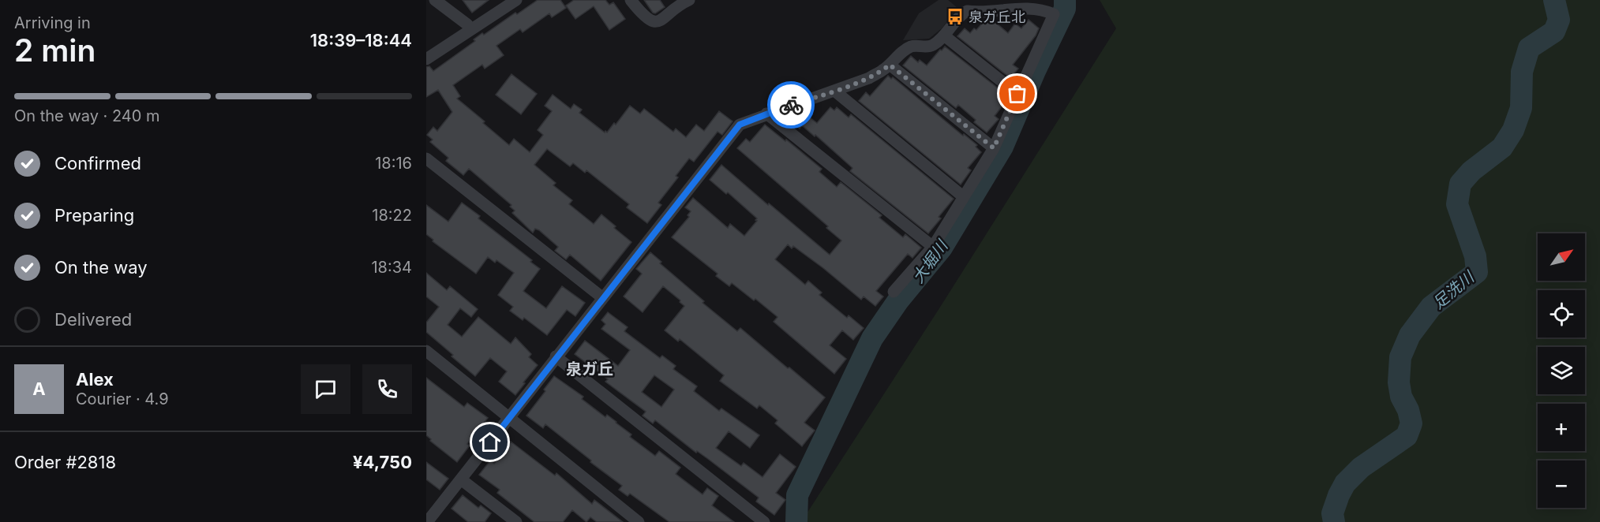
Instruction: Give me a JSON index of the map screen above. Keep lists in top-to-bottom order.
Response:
{
  "districts": ["泉ガ丘"],
  "water": ["大堀川", "足洗川"],
  "places": {
    "bus stop": ["泉ガ丘北"]
  },
  "north": "top right",
  "page": {
    "heading": ["2 min", "Arriving in", "18:39–18:44"],
    "panel": [
      "Alex",
      "Courier · 4.9",
      "Order #2818",
      "¥4,750"
    ],
    "bar": "On the way · 240 m",
    "list": [
      ["Confirmed", "18:16"],
      ["Preparing", "18:22"],
      ["On the way", "18:34"],
      "Delivered"
    ],
    "map_buttons": ["+", "−"],
    "round": "A"
  }
}
